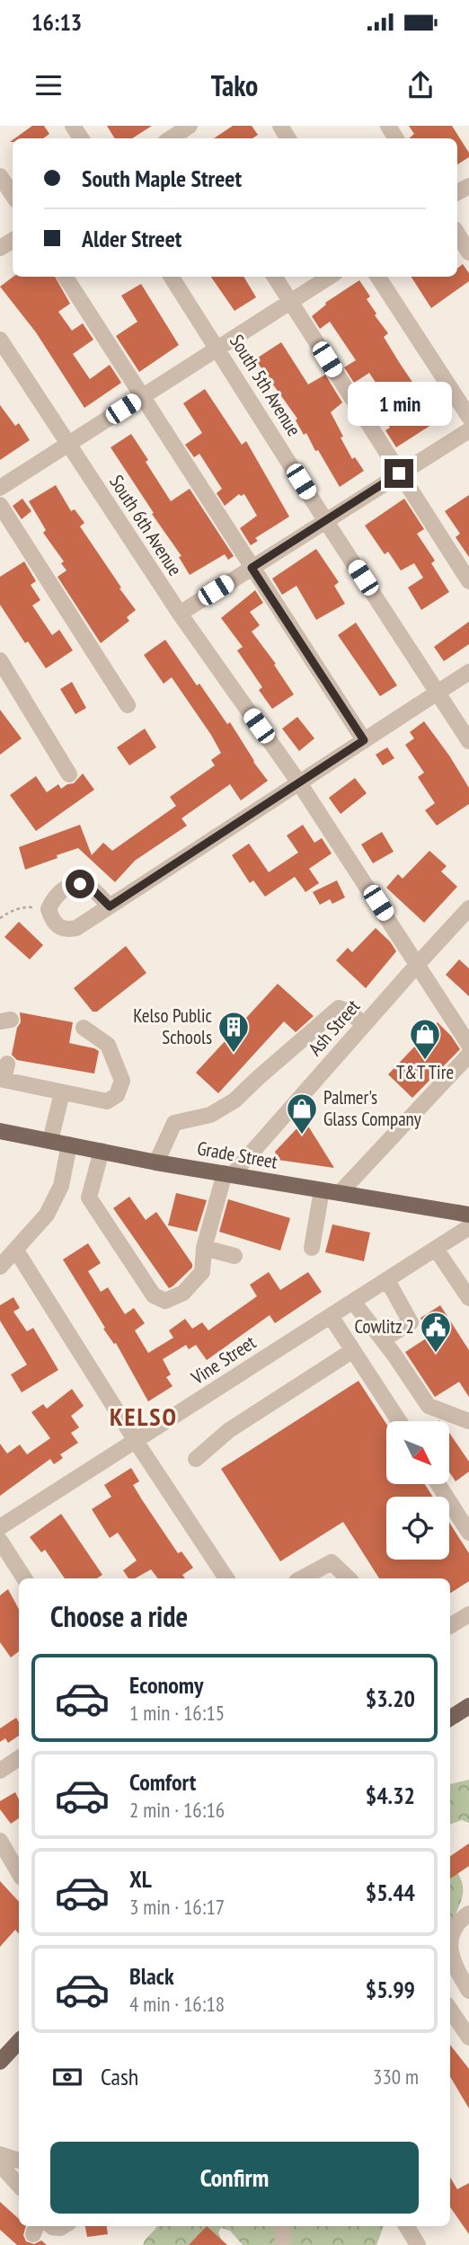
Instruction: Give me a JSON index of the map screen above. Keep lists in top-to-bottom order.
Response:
{
  "streets": {
    "main road": ["Grade Street"],
    "street": [
      "South 5th Avenue",
      "South 6th Avenue",
      "Ash Street",
      "Vine Street"
    ]
  },
  "crossings": [
    ["South 6th Avenue", "Ash Street"],
    ["Ash Street", "Grade Street"]
  ],
  "districts": ["KELSO"],
  "places": {
    "building": ["Kelso Public Schools"],
    "shop": ["T&T Tire", "Palmer's Glass Company"],
    "public building": ["Cowlitz 2"]
  },
  "north": "bottom right",
  "page": {
    "status": "16:13",
    "header": "Tako",
    "banner": ["South Maple Street", "Alder Street"],
    "bubble": "1 min",
    "heading": "Choose a ride",
    "list": [
      {
        "name": "Economy",
        "note": "1 min · 16:15",
        "value": "$3.20"
      },
      {
        "name": "Comfort",
        "note": "2 min · 16:16",
        "value": "$4.32"
      },
      {
        "name": "XL",
        "note": "3 min · 16:17",
        "value": "$5.44"
      },
      {
        "name": "Black",
        "note": "4 min · 16:18",
        "value": "$5.99"
      }
    ],
    "pay": ["Cash", "330 m"],
    "buttons": "Confirm"
  }
}
